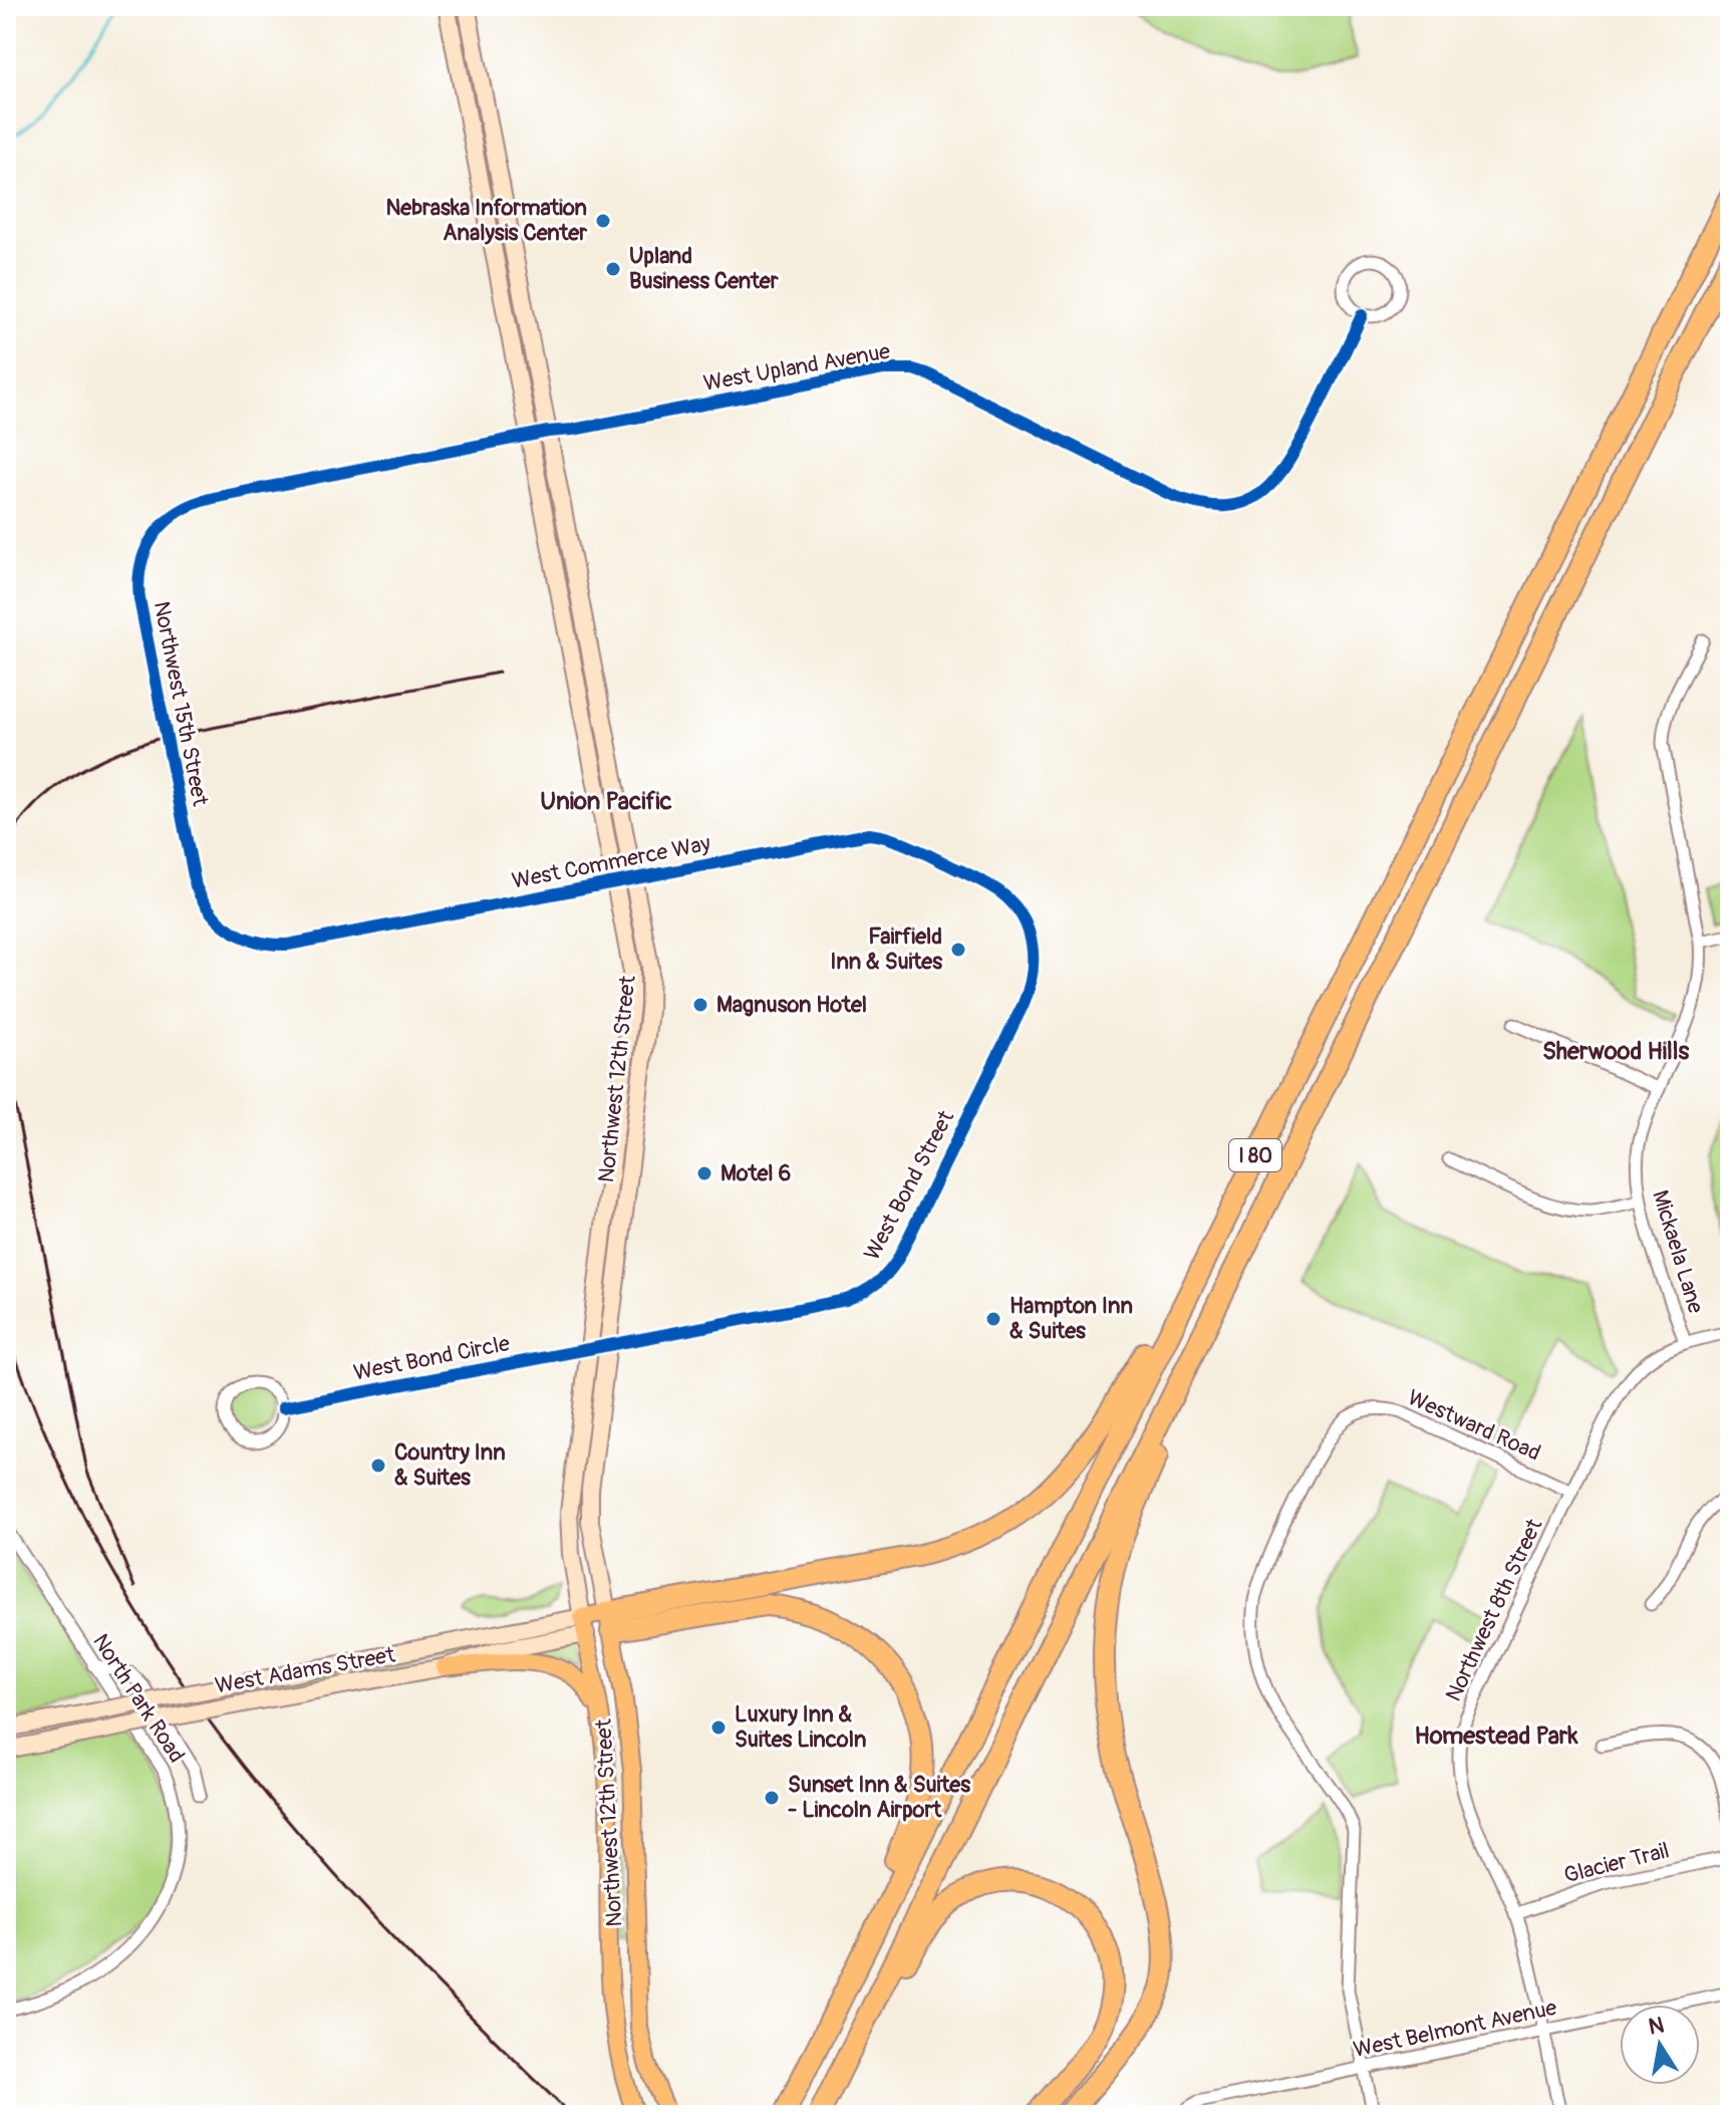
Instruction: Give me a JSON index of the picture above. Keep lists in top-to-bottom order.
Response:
{
  "streets": {
    "highway": ["I 80"],
    "main road": ["Northwest 12th Street", "West Adams Street"],
    "street": [
      "West Upland Avenue",
      "Northwest 15th Street",
      "West Commerce Way",
      "West Bond Street",
      "Mickaela Lane",
      "West Bond Circle",
      "Westward Road",
      "Northwest 8th Street",
      "North Park Road",
      "Glacier Trail",
      "West Belmont Avenue"
    ]
  },
  "crossings": [
    ["West Upland Avenue", "Northwest 15th Street"],
    ["West Upland Avenue", "Northwest 12th Street"],
    ["Northwest 15th Street", "West Commerce Way"],
    ["West Commerce Way", "Northwest 12th Street"],
    ["West Commerce Way", "West Bond Street"],
    ["Northwest 12th Street", "West Bond Street"],
    ["Northwest 12th Street", "West Bond Circle"],
    ["Northwest 12th Street", "West Adams Street"],
    ["West Bond Street", "West Bond Circle"],
    ["Mickaela Lane", "Northwest 8th Street"],
    ["Westward Road", "Northwest 8th Street"],
    ["Westward Road", "West Belmont Avenue"],
    ["Northwest 8th Street", "Glacier Trail"],
    ["Northwest 8th Street", "West Belmont Avenue"]
  ],
  "districts": ["Union Pacific", "Sherwood Hills", "Homestead Park"],
  "places": [
    "Nebraska Information Analysis Center",
    "Upland Business Center",
    "Fairfield Inn & Suites",
    "Magnuson Hotel",
    "Motel 6",
    "Hampton Inn & Suites",
    "Country Inn & Suites",
    "Luxury Inn & Suites Lincoln",
    "Sunset Inn & Suites - Lincoln Airport"
  ],
  "north": "top"
}
